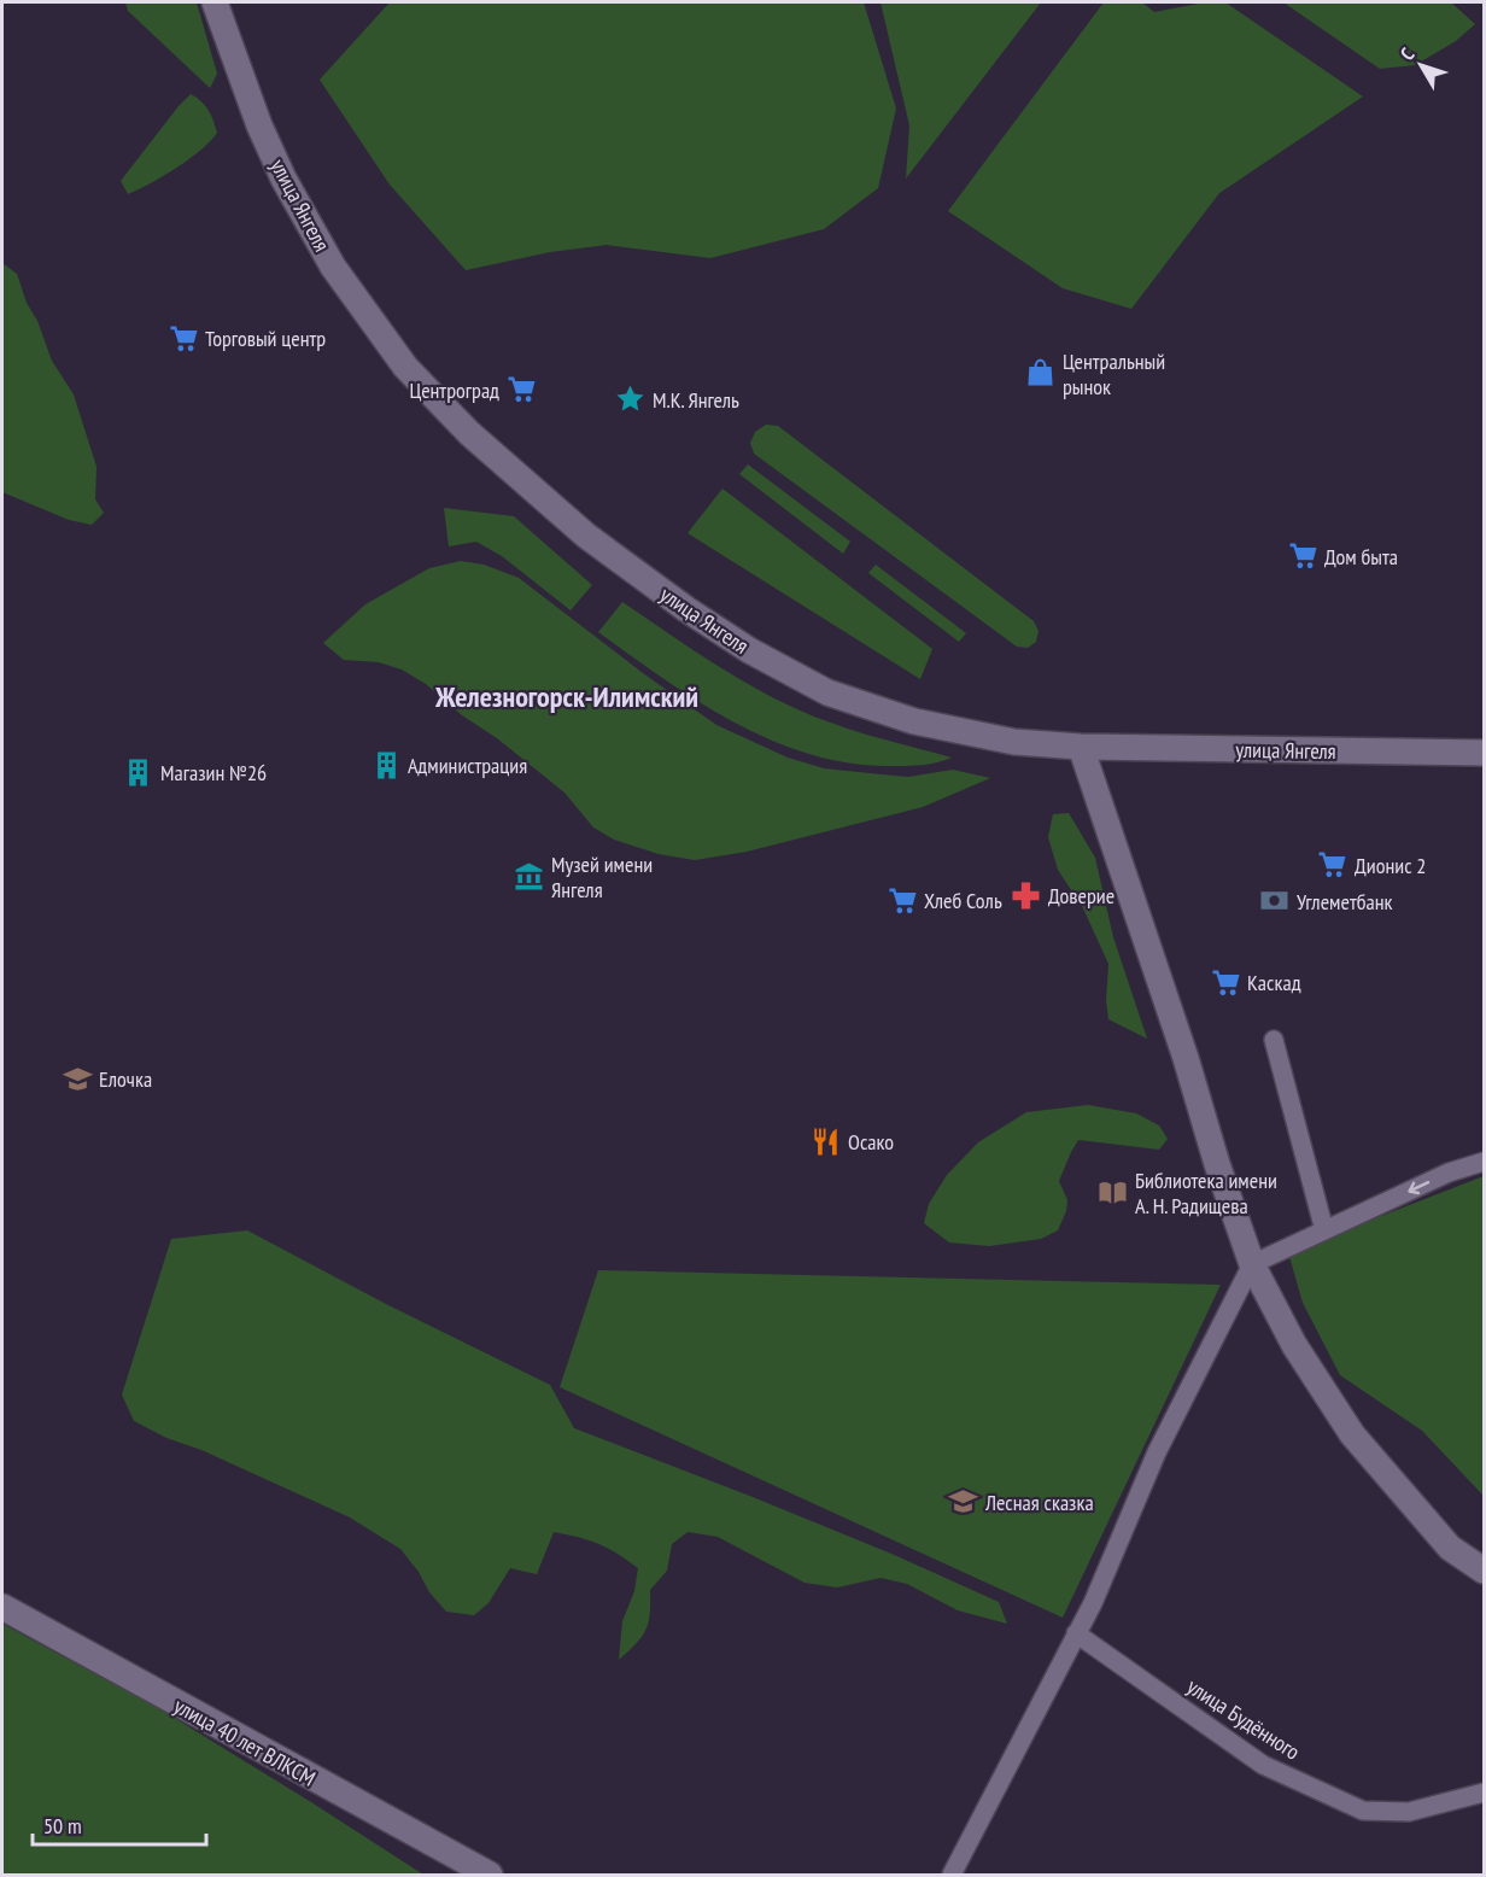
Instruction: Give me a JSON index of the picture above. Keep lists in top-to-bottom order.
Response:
{
  "streets": {
    "street": ["улица Янгеля", "улица Будённого", "улица 40 лет ВЛКСМ"]
  },
  "districts": ["Железногорск-Илимский"],
  "places": {
    "supermarket": [
      "Торговый центр",
      "Центроград",
      "Дом быта",
      "Дионис 2",
      "Хлеб Соль",
      "Каскад"
    ],
    "shop": ["Центральный рынок"],
    "place": ["М.К. Янгель"],
    "building": ["Администрация", "Магазин №26"],
    "museum": ["Музей имени Янгеля"],
    "pharmacy": ["Доверие"],
    "bank": ["Углеметбанк"],
    "school or university": ["Елочка", "Лесная сказка"],
    "restaurant": ["Осако"],
    "library": ["Библиотека имени А. Н. Радищева"]
  },
  "scale_bar": "50 m",
  "north": "top left"
}
